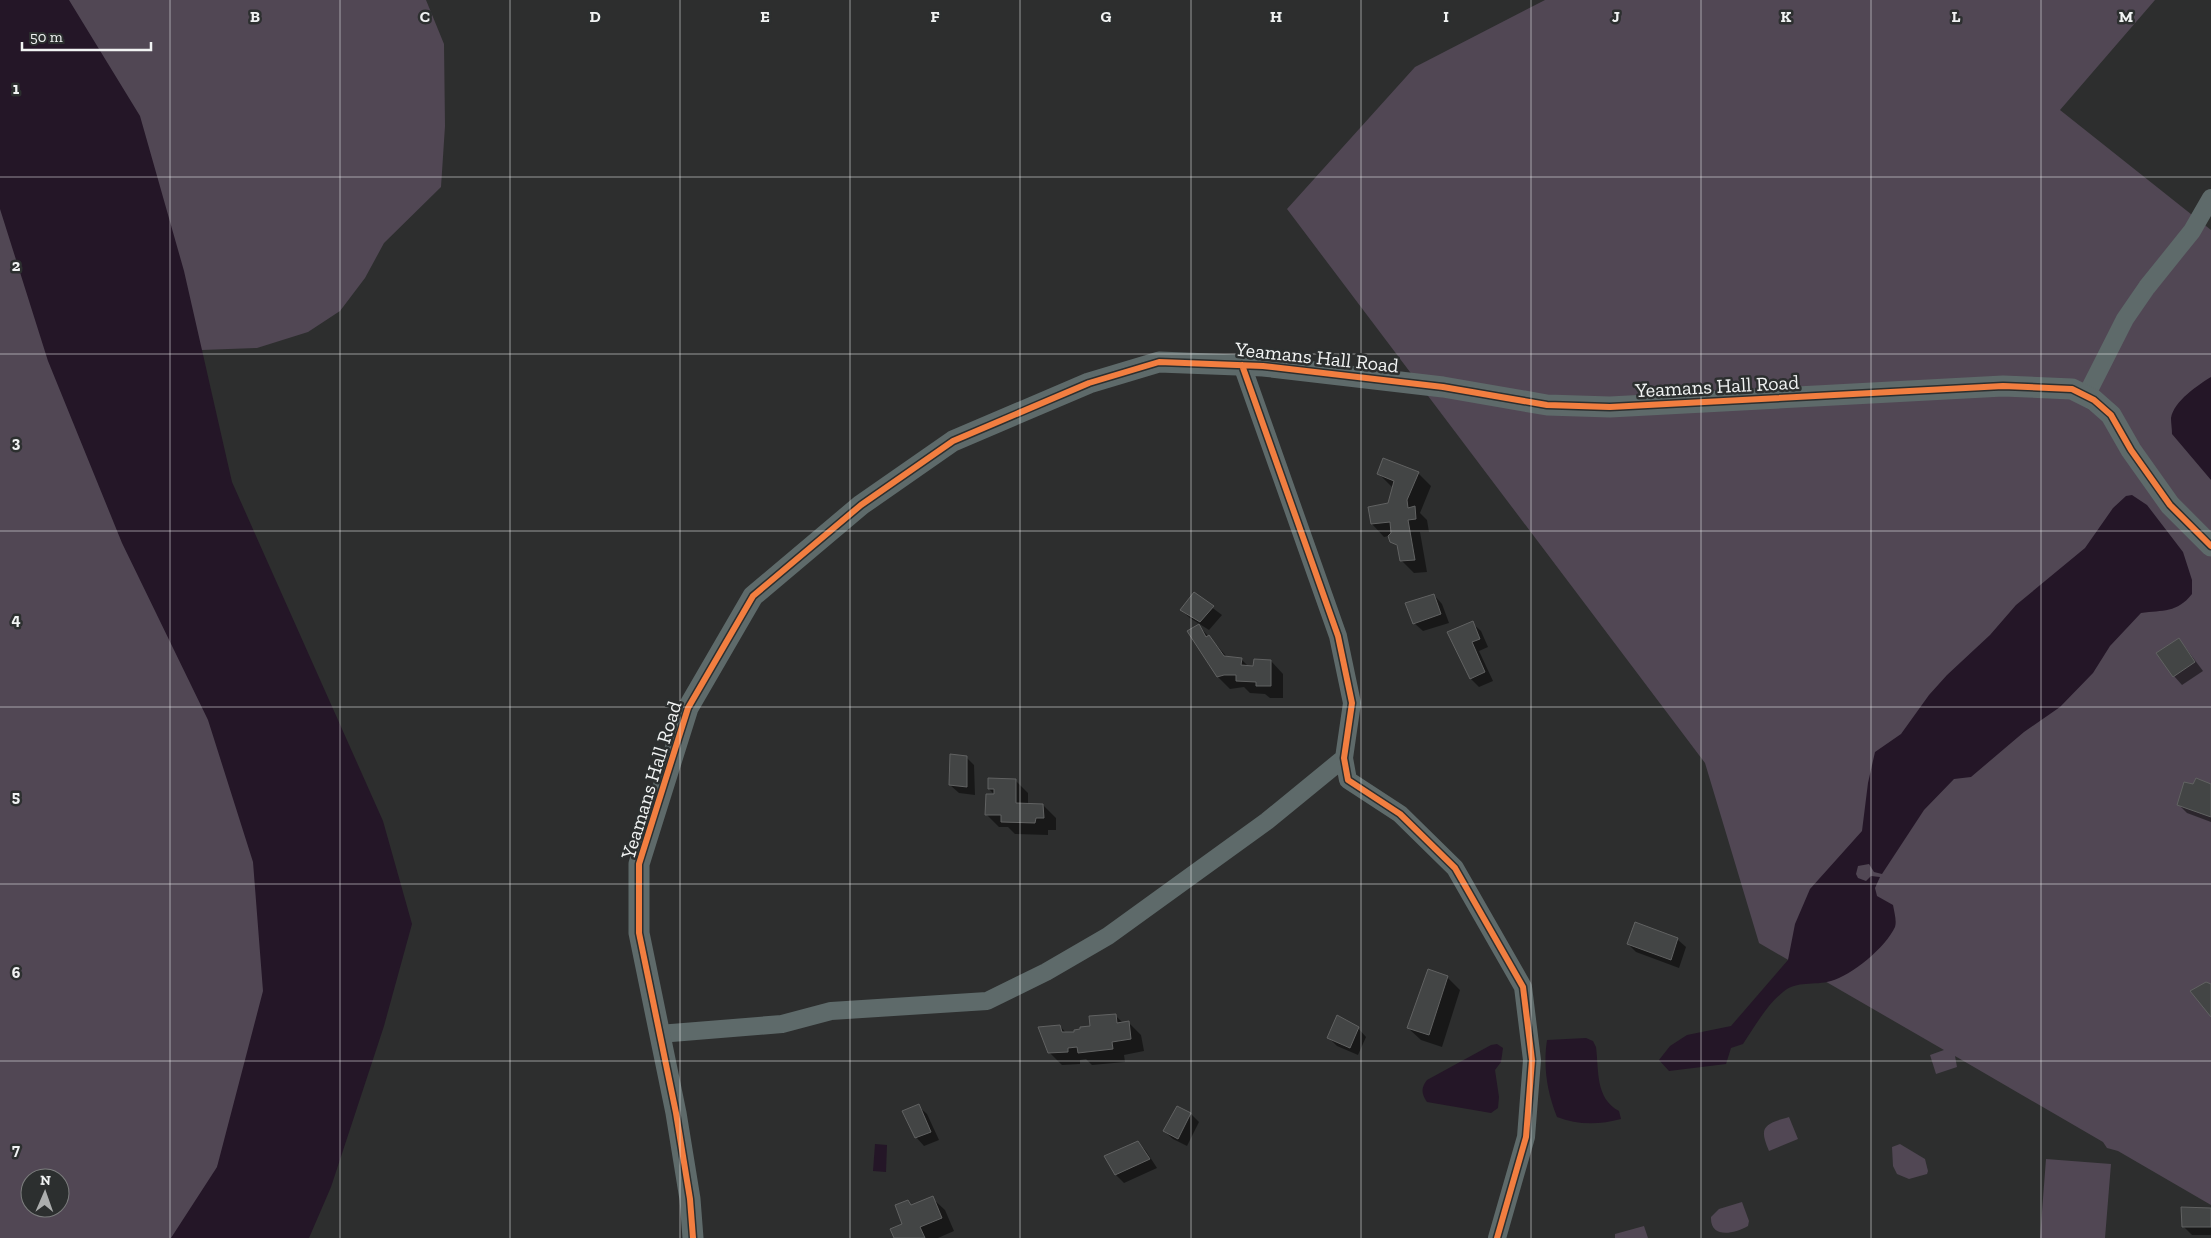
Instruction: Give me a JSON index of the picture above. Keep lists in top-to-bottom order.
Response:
{
  "streets": {
    "street": ["Yeamans Hall Road"]
  },
  "scale_bar": "50 m",
  "north": "top",
  "grid": {
    "columns": [
      "B",
      "C",
      "D",
      "E",
      "F",
      "G",
      "H",
      "I",
      "J",
      "K",
      "L",
      "M"
    ],
    "rows": [
      "1",
      "2",
      "3",
      "4",
      "5",
      "6",
      "7"
    ]
  }
}
